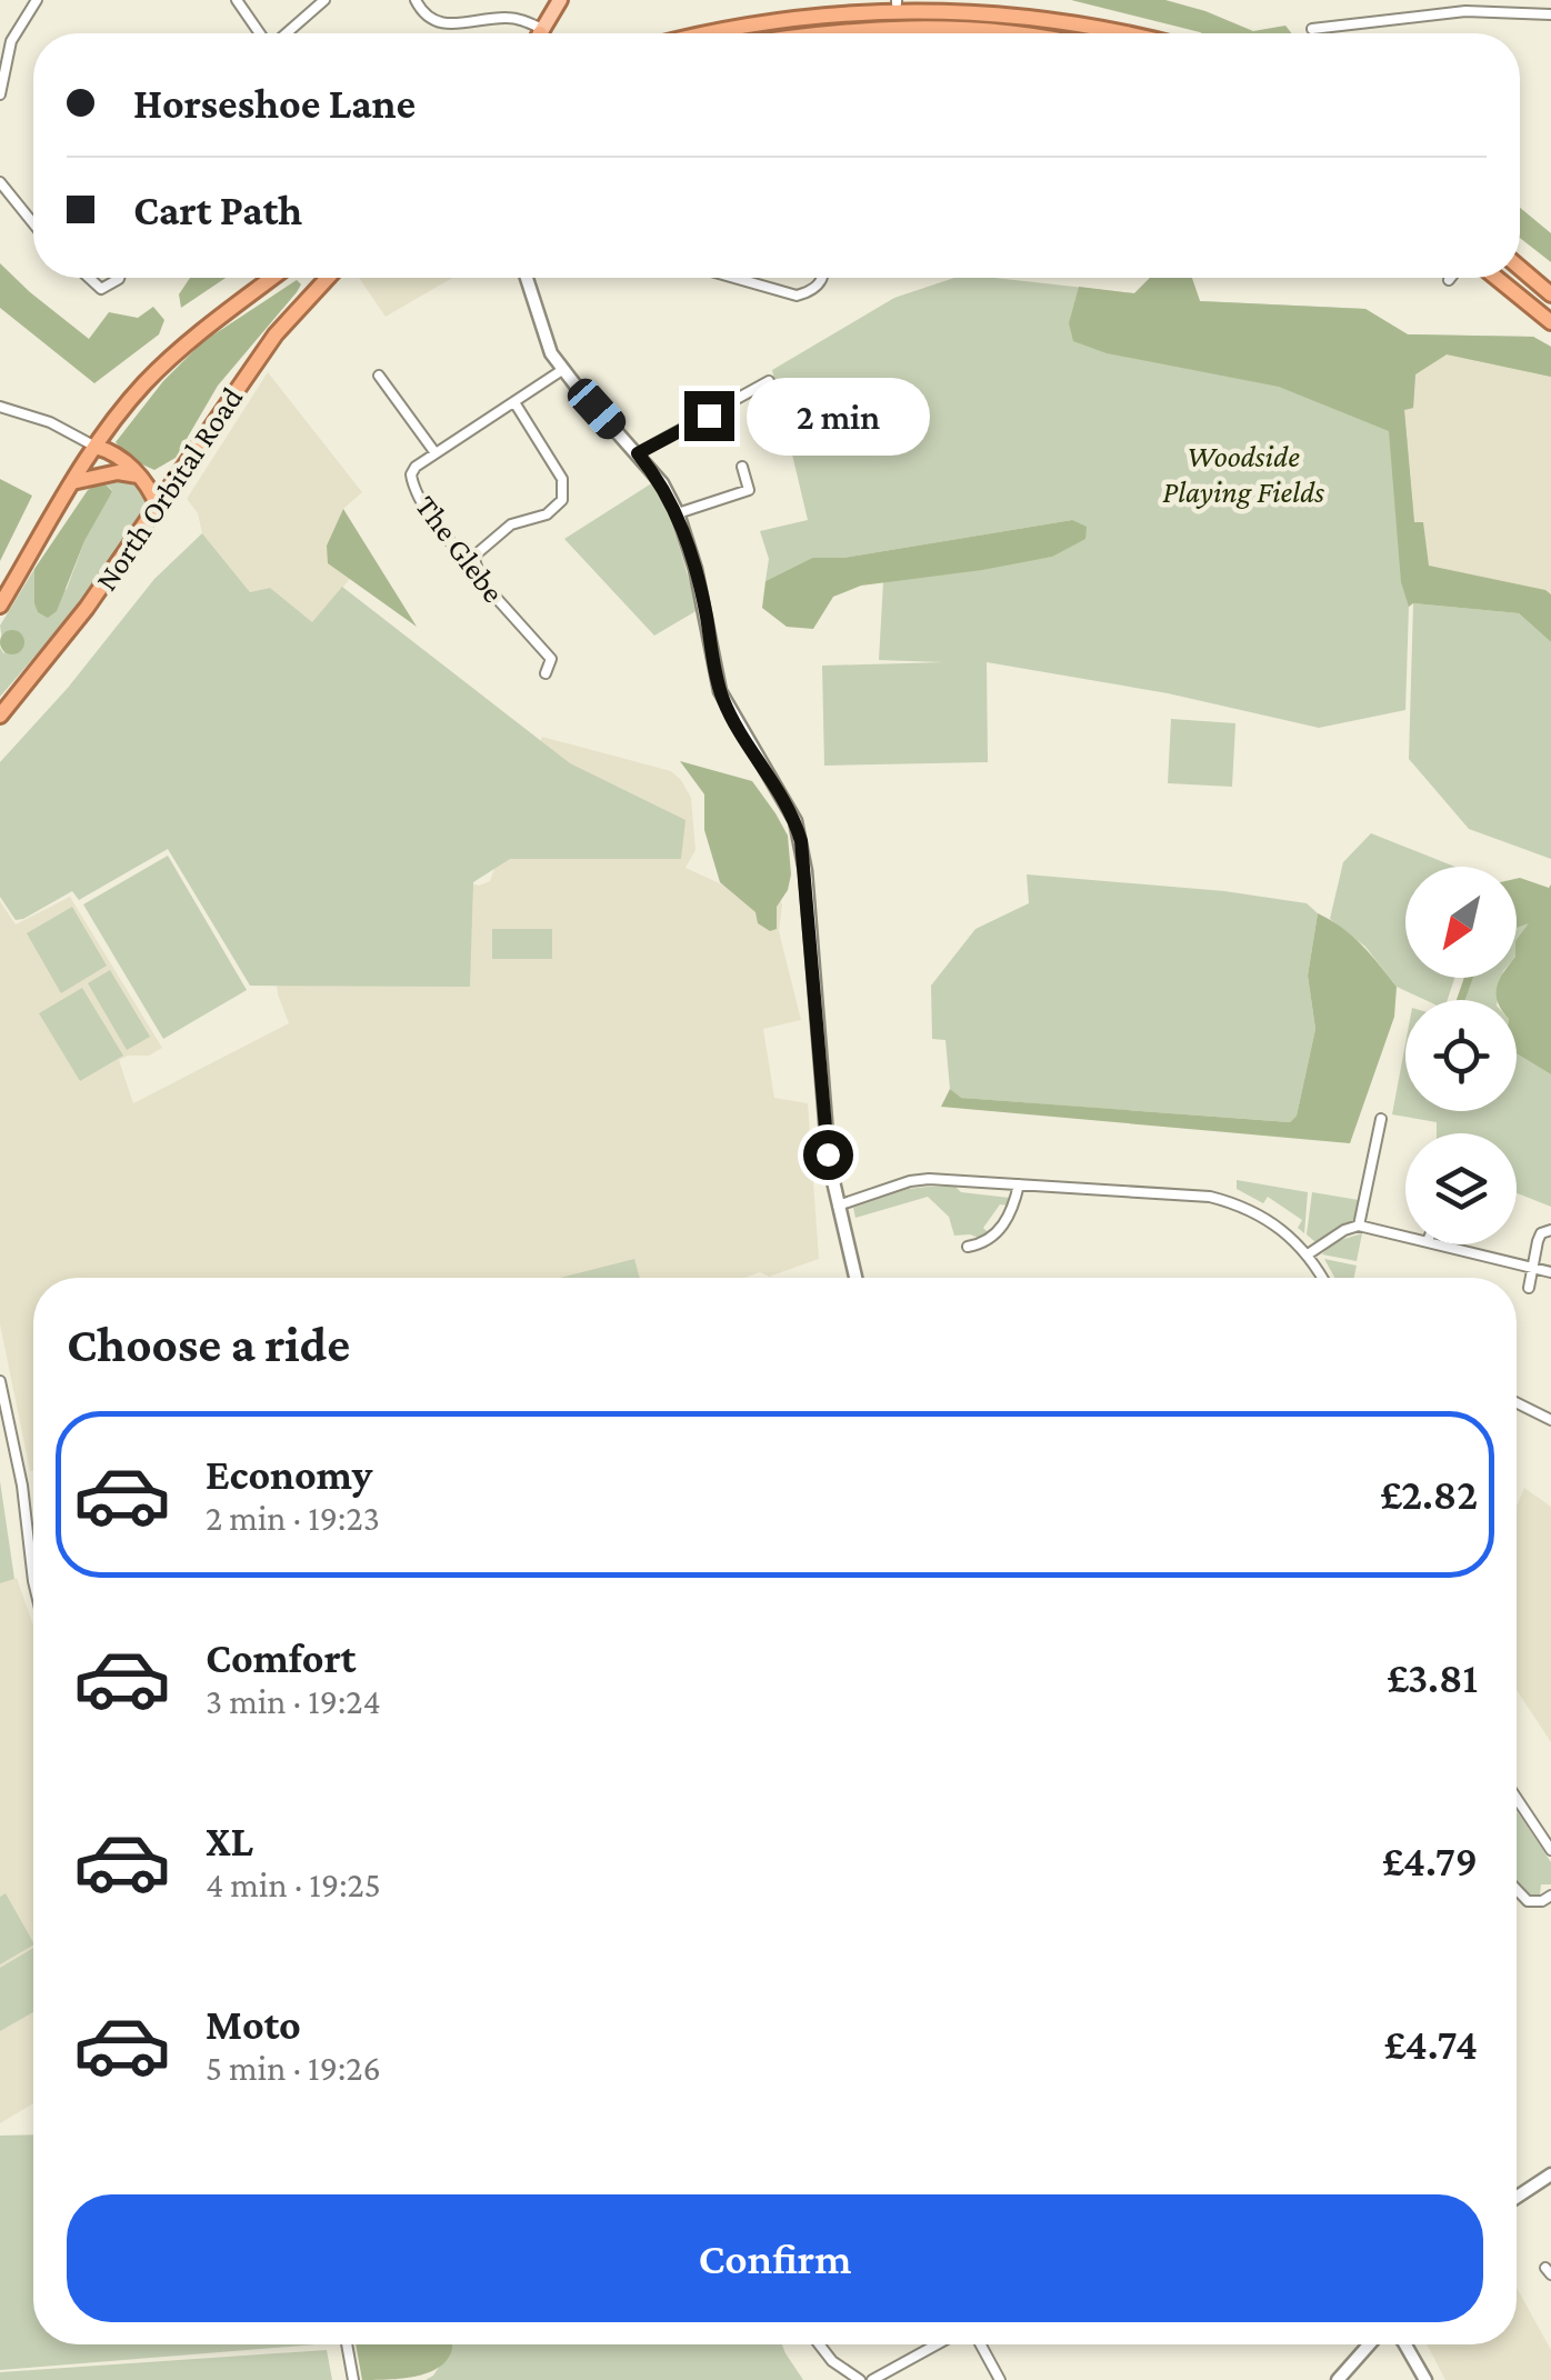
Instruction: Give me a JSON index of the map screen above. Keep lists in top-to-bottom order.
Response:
{
  "streets": {
    "highway": ["North Orbital Road"],
    "street": ["The Glebe"]
  },
  "parks": ["Woodside Playing Fields"],
  "north": "bottom left",
  "page": {
    "banner": ["Horseshoe Lane", "Cart Path"],
    "bubble": "2 min",
    "heading": "Choose a ride",
    "list": [
      {
        "name": "Economy",
        "note": "2 min · 19:23",
        "value": "£2.82"
      },
      {
        "name": "Comfort",
        "note": "3 min · 19:24",
        "value": "£3.81"
      },
      {
        "name": "XL",
        "note": "4 min · 19:25",
        "value": "£4.79"
      },
      {
        "name": "Moto",
        "note": "5 min · 19:26",
        "value": "£4.74"
      }
    ],
    "buttons": "Confirm"
  }
}
